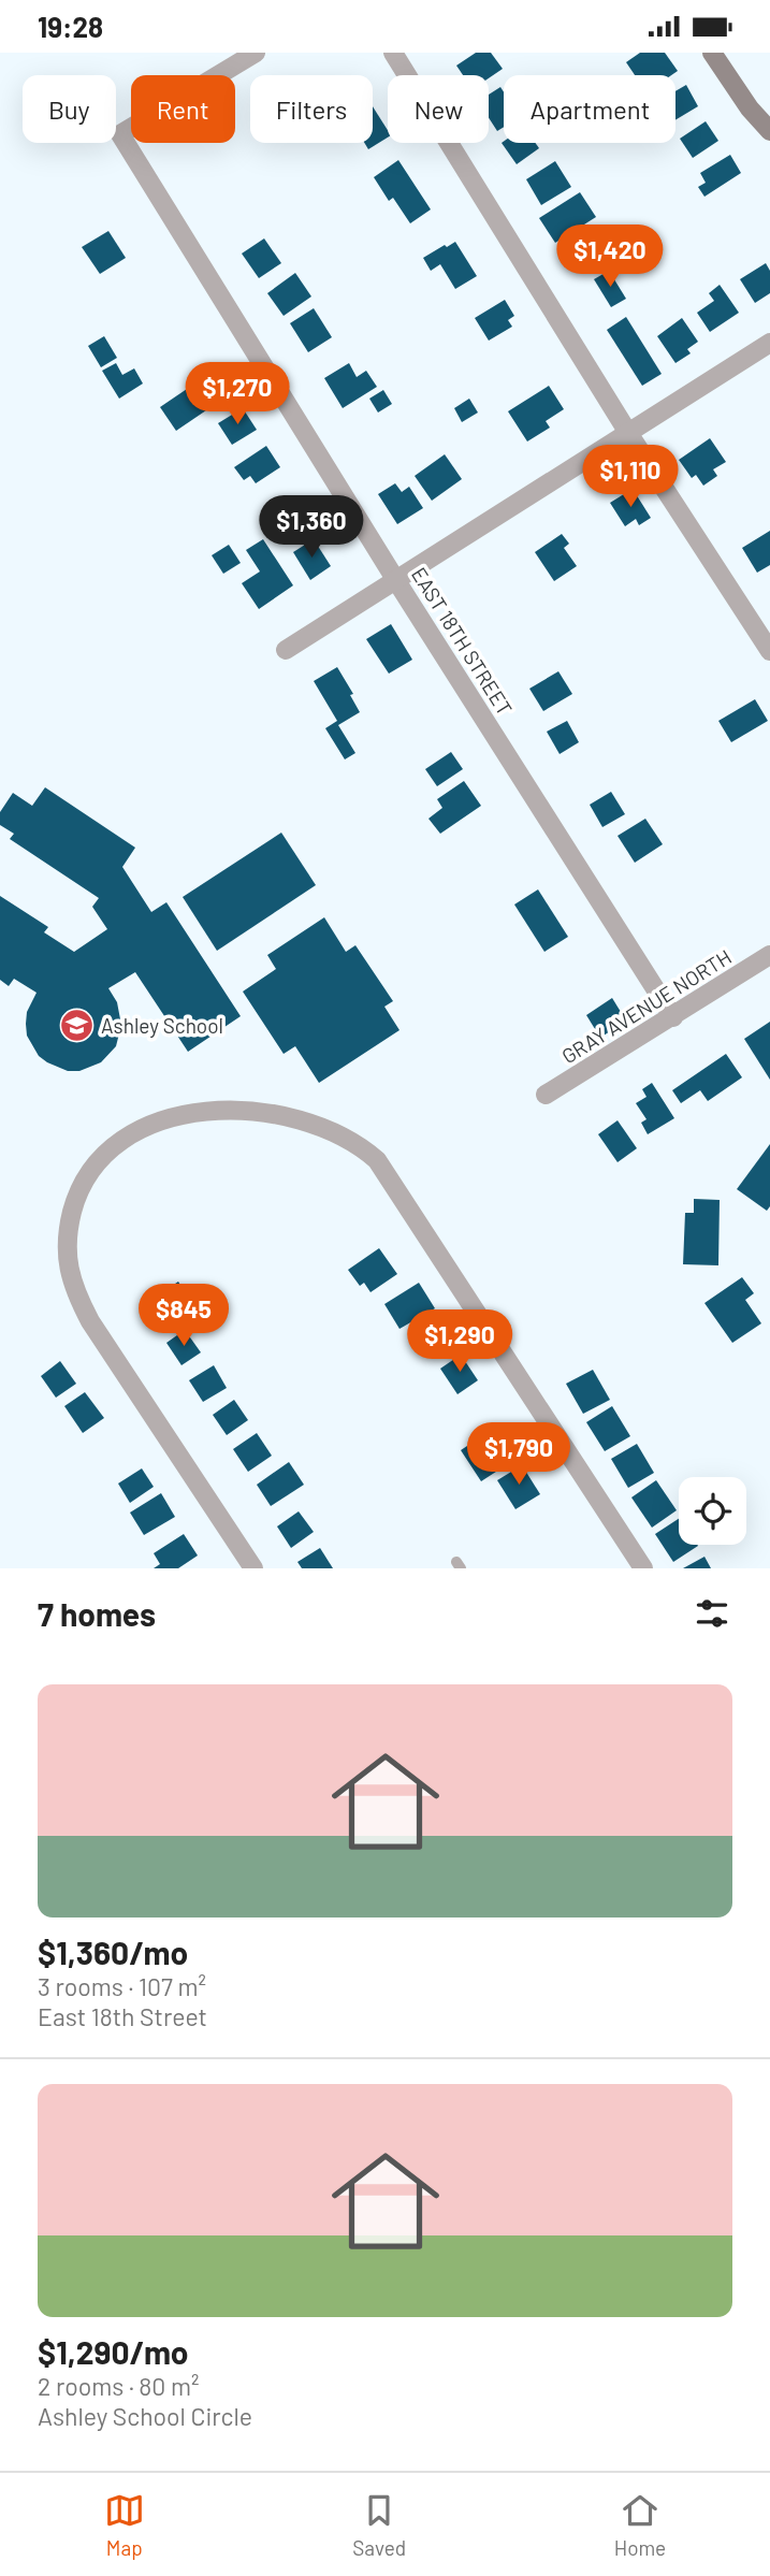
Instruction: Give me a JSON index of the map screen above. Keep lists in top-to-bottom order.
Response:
{
  "streets": {
    "street": ["EAST 18TH STREET", "GRAY AVENUE NORTH"]
  },
  "crossings": [
    ["EAST 18TH STREET", "GRAY AVENUE NORTH"]
  ],
  "places": {
    "school or university": ["Ashley School"]
  },
  "page": {
    "status": "19:28",
    "chip": [
      "Buy",
      "Rent",
      "Filters",
      "New",
      "Apartment"
    ],
    "price": [
      "$1,420",
      "$1,270",
      "$1,110",
      "$1,360",
      "$845",
      "$1,290",
      "$1,790"
    ],
    "heading": "7 homes",
    "list": [
      {
        "name": "$1,360/mo",
        "note": "3 rooms · 107 m² · East 18th Street"
      },
      {
        "name": "$1,290/mo",
        "note": "2 rooms · 80 m² · Ashley School Circle"
      }
    ],
    "tabs": ["Map", "Saved", "Home"]
  }
}
